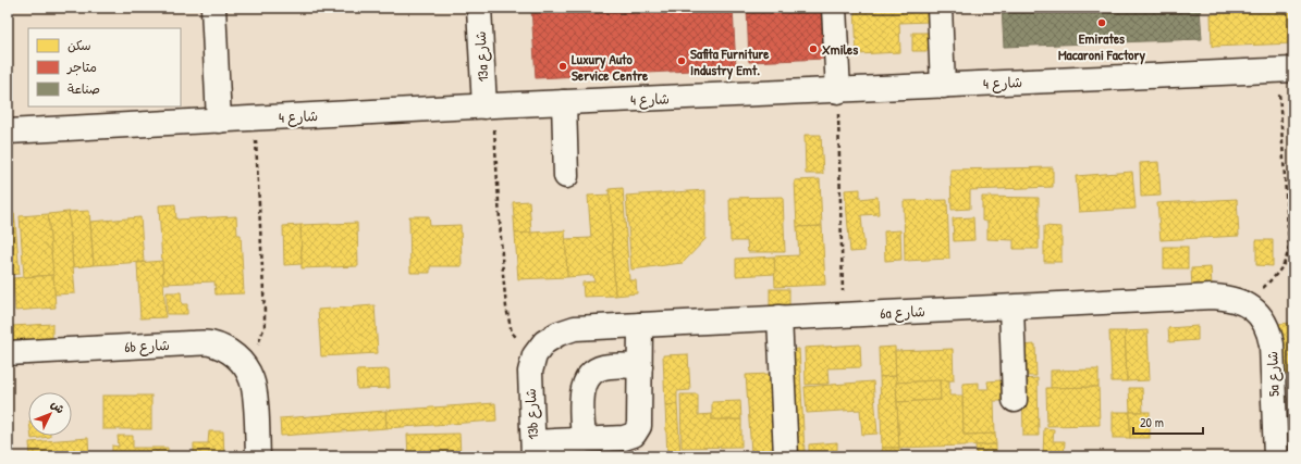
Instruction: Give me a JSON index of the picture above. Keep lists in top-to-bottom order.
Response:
{
  "streets": {
    "street": [
      "13a شارع",
      "شارع 4",
      "6a شارع",
      "6b شارع",
      "5a شارع",
      "13b شارع"
    ]
  },
  "crossings": [
    ["13a شارع", "شارع 4"],
    ["6a شارع", "5a شارع"],
    ["6a شارع", "13b شارع"]
  ],
  "places": [
    "Emirates Macaroni Factory",
    "Xmiles",
    "Safita Furniture Industry Emt.",
    "Luxury Auto Service Centre"
  ],
  "legend": ["سكن", "متاجر", "صناعة"],
  "scale_bar": "20 m",
  "north": "top right"
}
